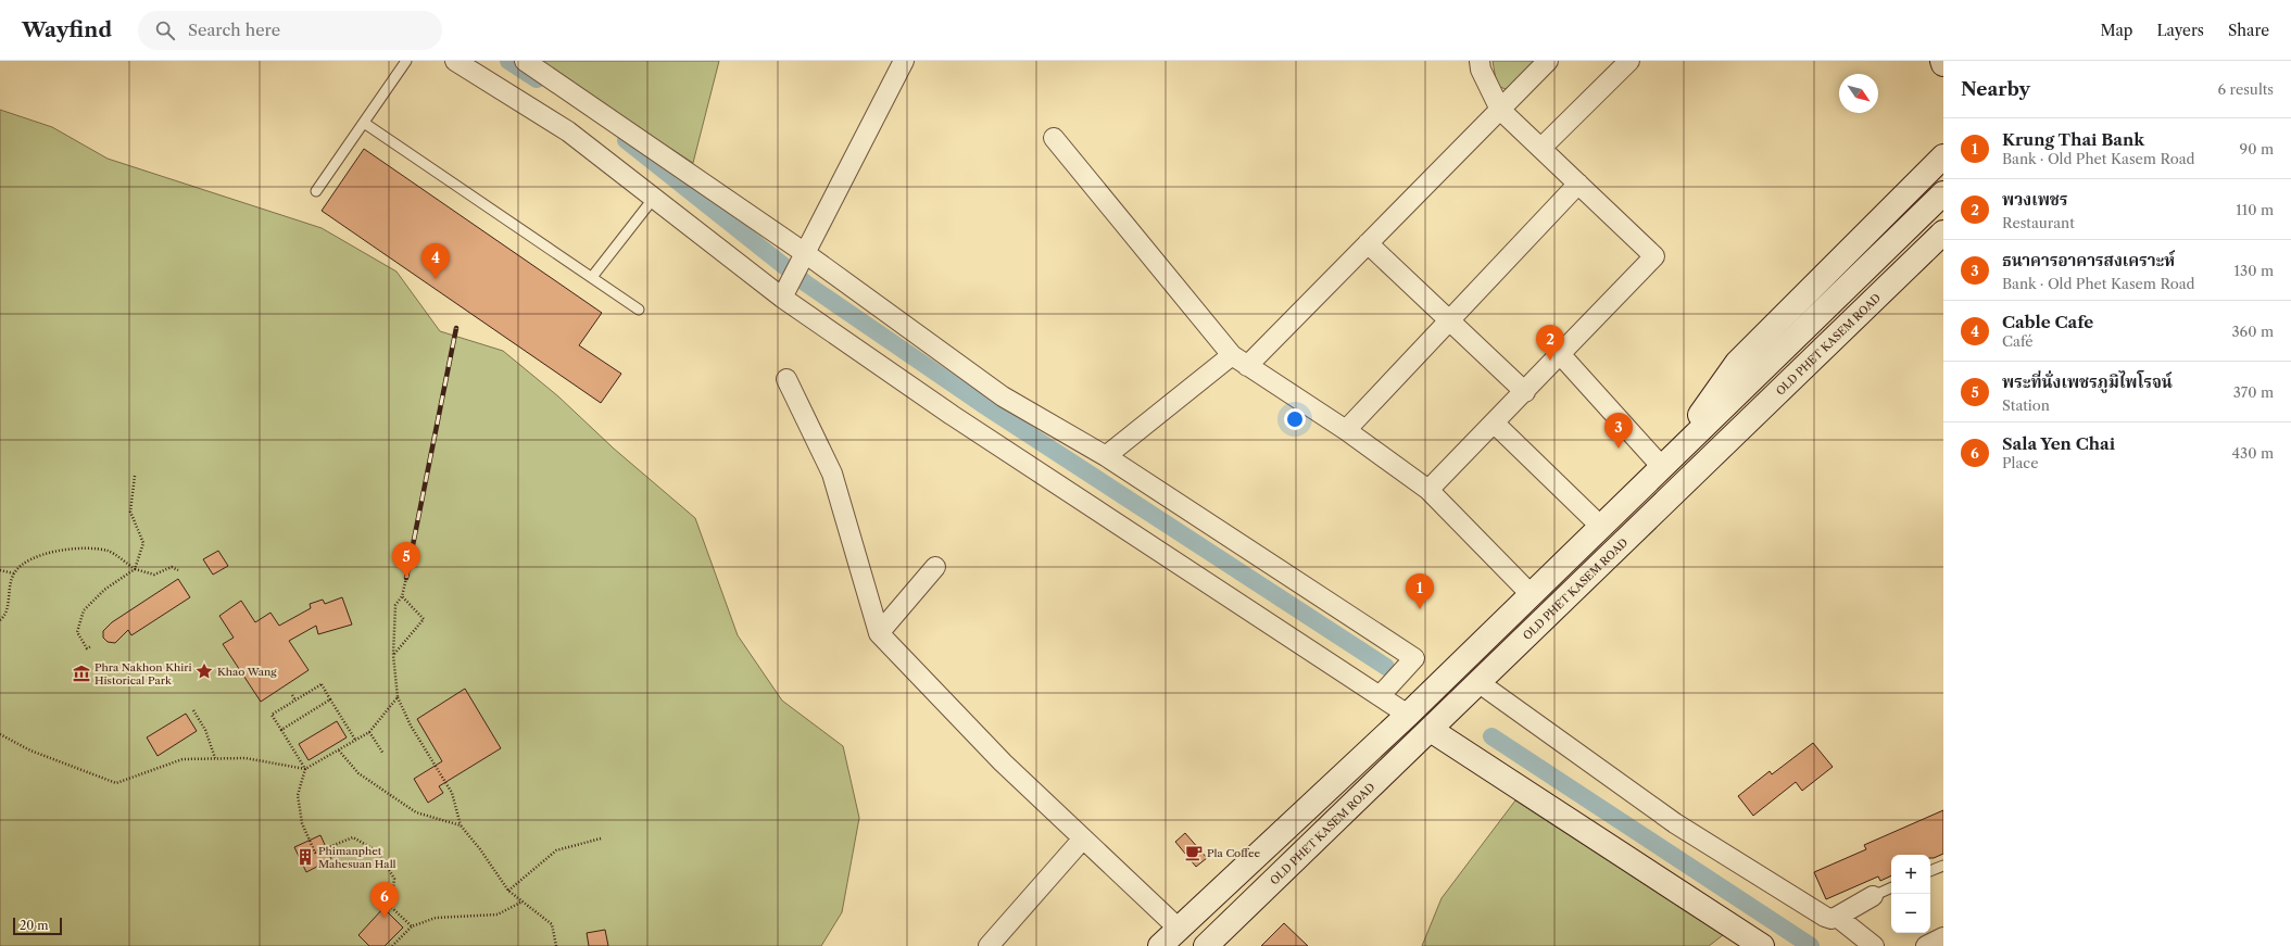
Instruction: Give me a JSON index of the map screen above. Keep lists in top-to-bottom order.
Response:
{
  "streets": {
    "main road": ["OLD PHET KASEM ROAD"]
  },
  "places": {
    "place": ["Khao Wang"],
    "museum": ["Phra Nakhon Khiri Historical Park"],
    "cafe": ["Pla Coffee"],
    "building": ["Phimanphet Mahesuan Hall"]
  },
  "scale_bar": "20 m",
  "north": "bottom right",
  "page": {
    "header": "Wayfind",
    "search": "Search here",
    "nav": ["Map", "Layers", "Share"],
    "heading": ["Nearby", "6 results"],
    "list": [
      {
        "mark": "1",
        "name": "Krung Thai Bank",
        "note": "Bank · Old Phet Kasem Road",
        "value": "90 m"
      },
      {
        "mark": "2",
        "name": "พวงเพชร",
        "note": "Restaurant",
        "value": "110 m"
      },
      {
        "mark": "3",
        "name": "ธนาคารอาคารสงเคราะห์",
        "note": "Bank · Old Phet Kasem Road",
        "value": "130 m"
      },
      {
        "mark": "4",
        "name": "Cable Cafe",
        "note": "Café",
        "value": "360 m"
      },
      {
        "mark": "5",
        "name": "พระที่นั่งเพชรภูมิไพโรจน์",
        "note": "Station",
        "value": "370 m"
      },
      {
        "mark": "6",
        "name": "Sala Yen Chai",
        "note": "Place",
        "value": "430 m"
      }
    ],
    "pins": [
      "4",
      "2",
      "3",
      "5",
      "1",
      "6"
    ],
    "map_buttons": ["+", "−"],
    "scale": "20 m"
  }
}
